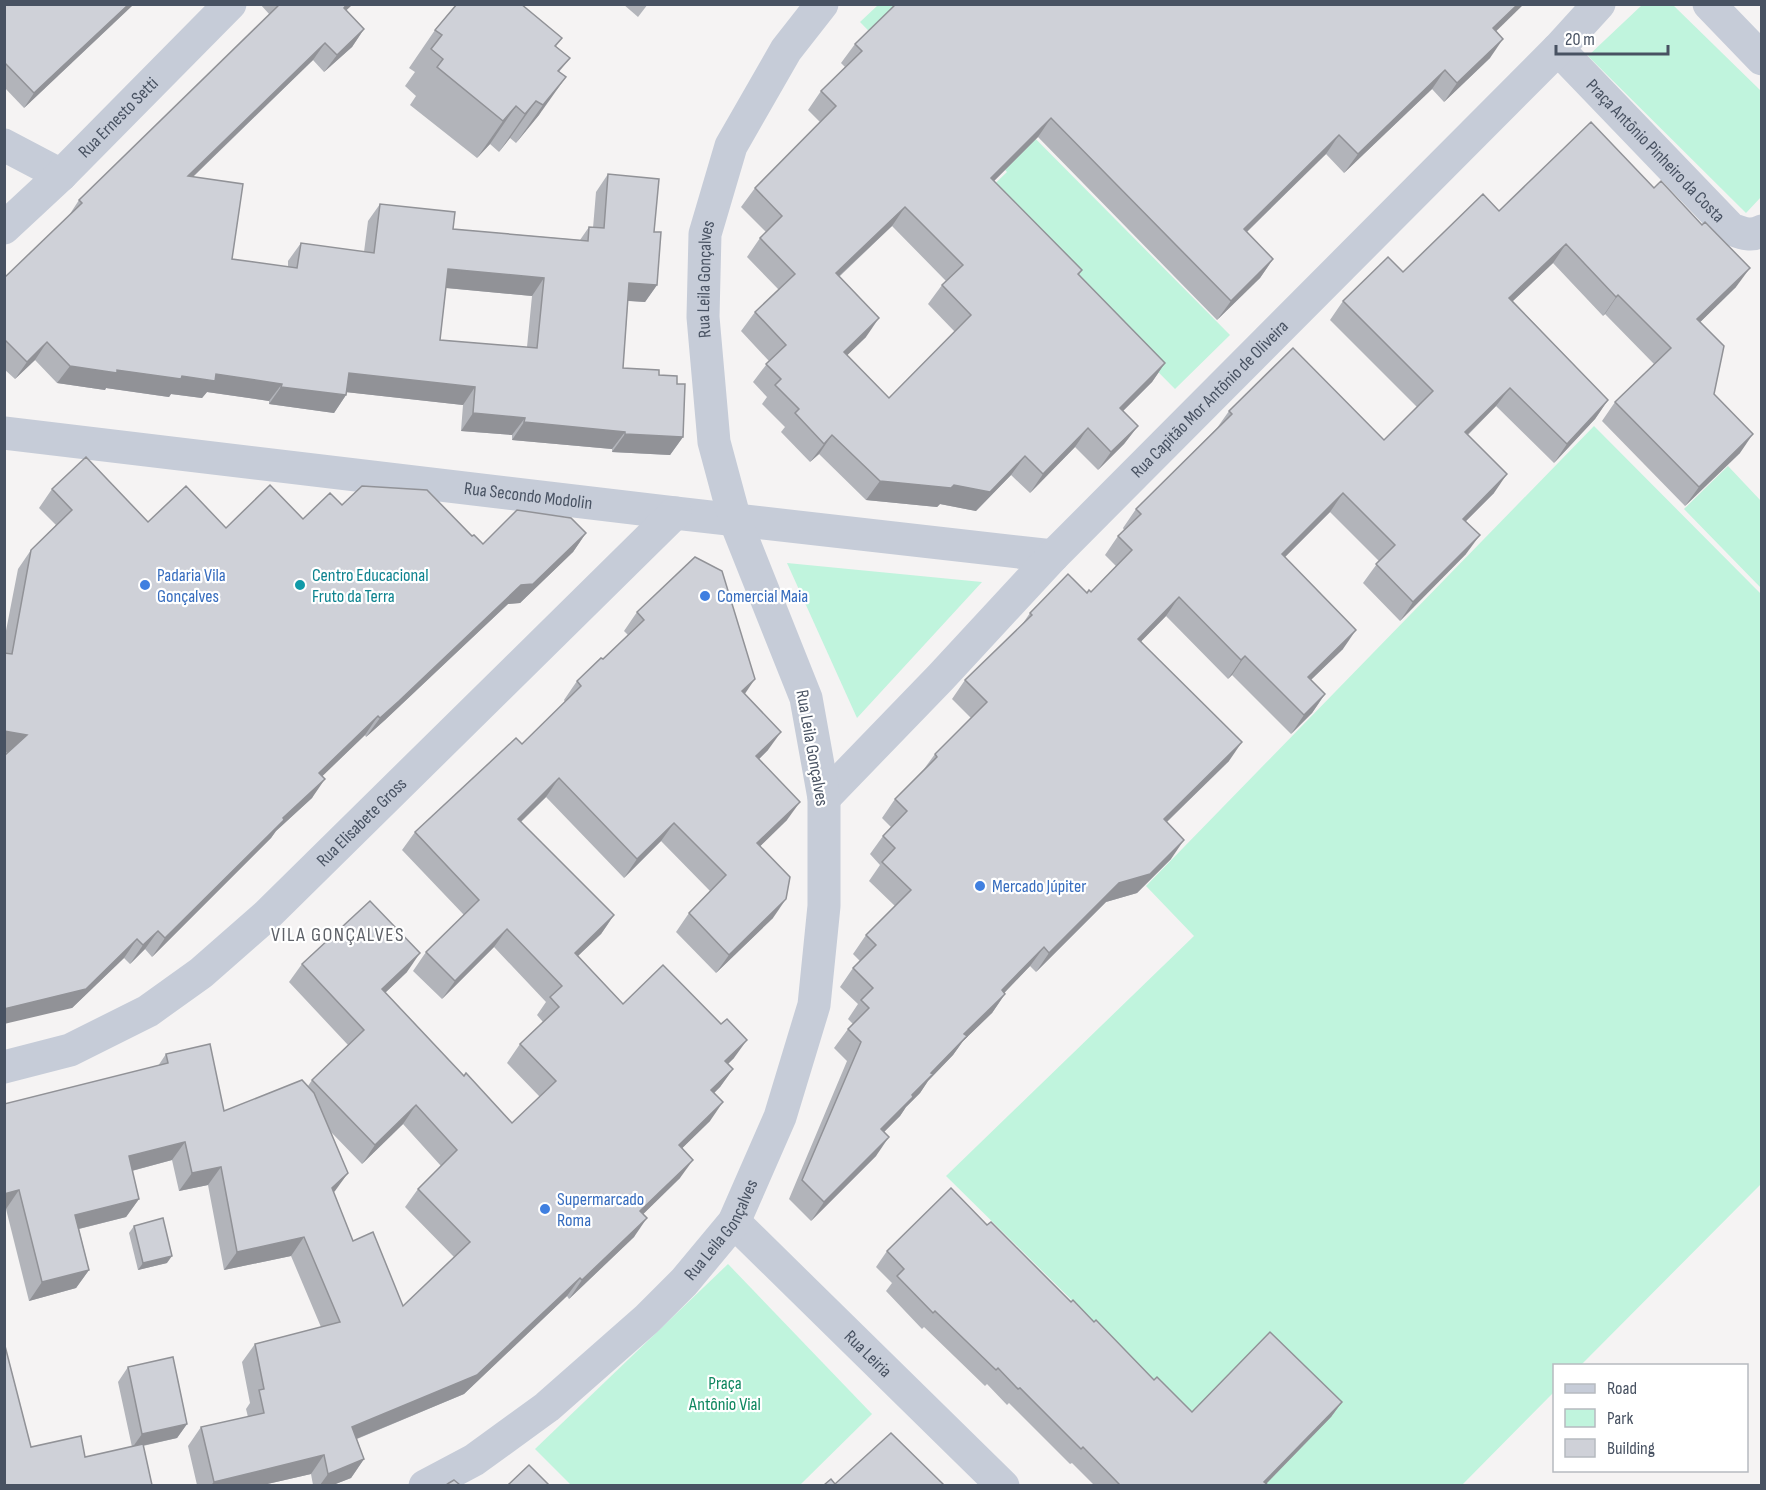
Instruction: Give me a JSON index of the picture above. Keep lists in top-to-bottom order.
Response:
{
  "streets": {
    "street": [
      "Rua Ernesto Setti",
      "Praça Antônio Pinheiro da Costa",
      "Rua Leila Gonçalves",
      "Rua Capitão Mor Antônio de Oliveira",
      "Rua Secondo Modolin",
      "Rua Elisabete Gross",
      "Rua Leiria"
    ]
  },
  "crossings": [
    ["Praça Antônio Pinheiro da Costa", "Rua Capitão Mor Antônio de Oliveira"],
    ["Rua Leila Gonçalves", "Rua Capitão Mor Antônio de Oliveira"],
    ["Rua Leila Gonçalves", "Rua Secondo Modolin"],
    ["Rua Leila Gonçalves", "Rua Leiria"],
    ["Rua Capitão Mor Antônio de Oliveira", "Rua Secondo Modolin"],
    ["Rua Secondo Modolin", "Rua Elisabete Gross"]
  ],
  "districts": ["VILA GONÇALVES"],
  "parks": ["Praça Antônio Vial"],
  "places": [
    "Padaria Vila Gonçalves",
    "Centro Educacional Fruto da Terra",
    "Comercial Maia",
    "Mercado Júpiter",
    "Supermarcado Roma"
  ],
  "legend": ["Road", "Park", "Building"],
  "scale_bar": "20 m"
}
